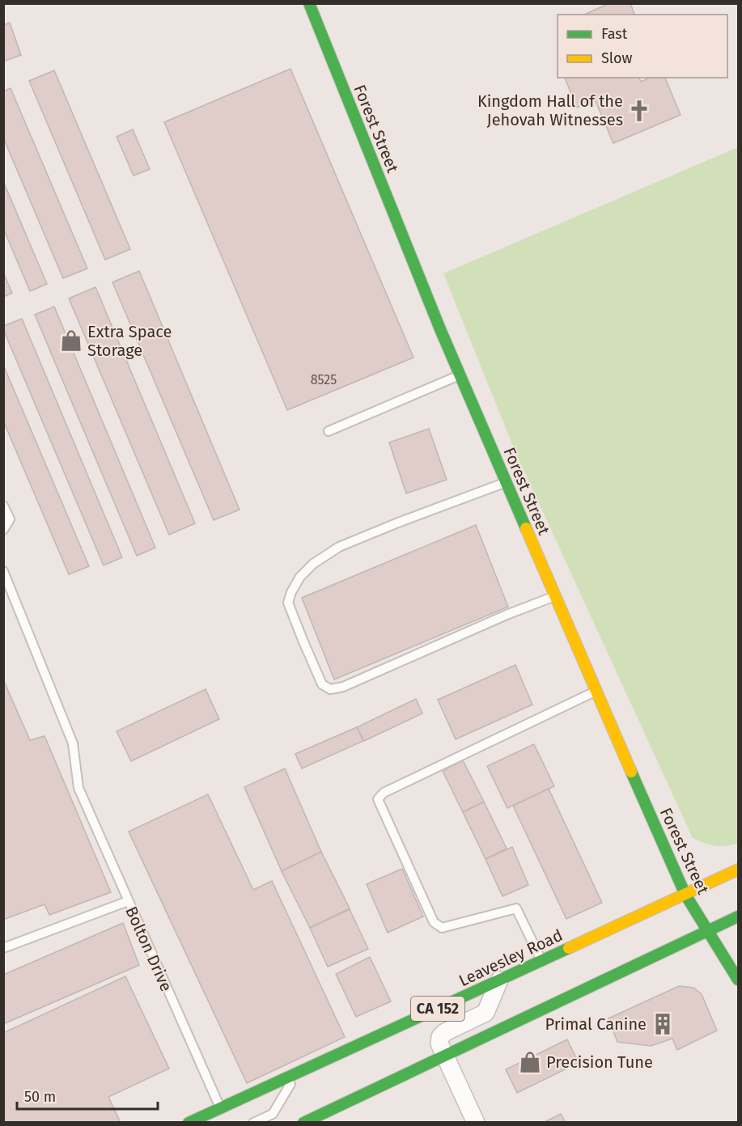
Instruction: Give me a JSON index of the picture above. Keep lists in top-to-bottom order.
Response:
{
  "streets": {
    "main road": ["Forest Street", "Leavesley Road", "CA 152"],
    "lane": ["Bolton Drive"]
  },
  "crossings": [
    ["Forest Street", "Leavesley Road"],
    ["Forest Street", "CA 152"],
    ["Bolton Drive", "Leavesley Road"]
  ],
  "places": {
    "church": ["Kingdom Hall of the Jehovah Witnesses"],
    "shop": ["Extra Space Storage", "Precision Tune"],
    "building": ["Primal Canine"]
  },
  "house_numbers": ["8525"],
  "legend": ["Fast", "Slow"],
  "scale_bar": "50 m"
}
